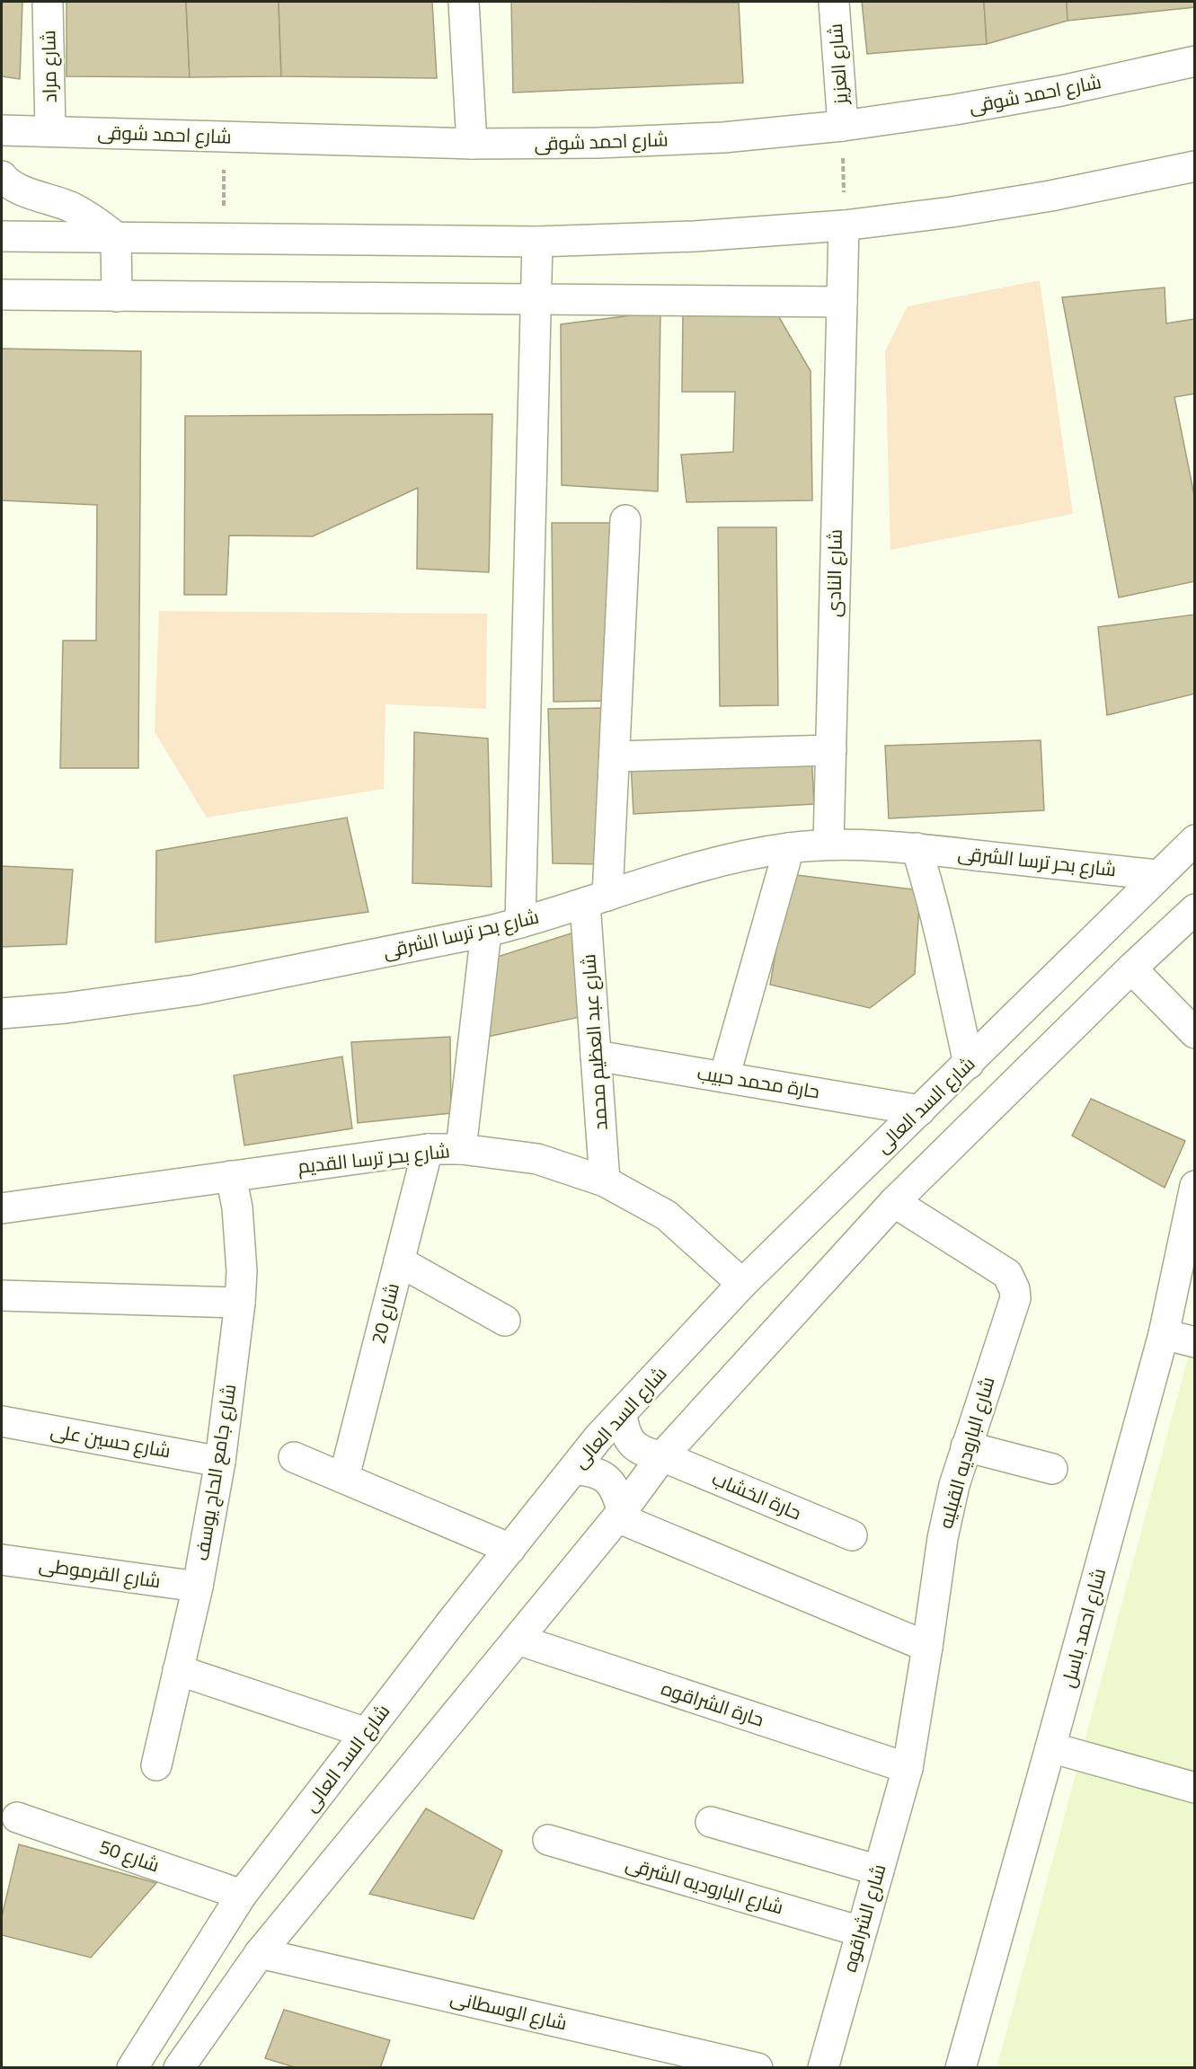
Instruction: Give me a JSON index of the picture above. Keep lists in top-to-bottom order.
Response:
{
  "streets": {
    "street": [
      "شارع العزيز",
      "شارع مراد",
      "شارع احمد شوقى",
      "شارع النادى",
      "شارع بحر ترسا الشرقى",
      "شارع عبد العظيم محمد",
      "حارة محمد حبيب",
      "شارع السد العالى",
      "شارع بحر ترسا القديم",
      "شارع 20",
      "شارع حسين على",
      "شارع الباروديه القبليه",
      "شارع جامع الحاج يوسف",
      "حارة الخشاب",
      "شارع القرموطى",
      "شارع احمد باسل",
      "حارة الشراقوه",
      "شارع 50",
      "شارع الباروديه الشرقى",
      "شارع الشراقوه",
      "شارع الوسطانى"
    ]
  },
  "crossings": [
    ["شارع العزيز", "شارع احمد شوقى"],
    ["شارع مراد", "شارع احمد شوقى"],
    ["شارع النادى", "شارع بحر ترسا الشرقى"],
    ["شارع بحر ترسا الشرقى", "شارع عبد العظيم محمد"],
    ["شارع بحر ترسا الشرقى", "شارع السد العالى"],
    ["شارع عبد العظيم محمد", "حارة محمد حبيب"],
    ["شارع عبد العظيم محمد", "شارع بحر ترسا القديم"],
    ["حارة محمد حبيب", "شارع السد العالى"],
    ["شارع السد العالى", "شارع بحر ترسا القديم"],
    ["شارع السد العالى", "حارة الخشاب"],
    ["شارع السد العالى", "شارع 50"],
    ["شارع بحر ترسا القديم", "شارع 20"],
    ["شارع بحر ترسا القديم", "شارع جامع الحاج يوسف"],
    ["شارع حسين على", "شارع جامع الحاج يوسف"],
    ["شارع الباروديه القبليه", "حارة الشراقوه"],
    ["شارع الباروديه القبليه", "شارع الشراقوه"],
    ["شارع جامع الحاج يوسف", "شارع القرموطى"],
    ["حارة الشراقوه", "شارع الشراقوه"],
    ["شارع الباروديه الشرقى", "شارع الشراقوه"]
  ]
}
